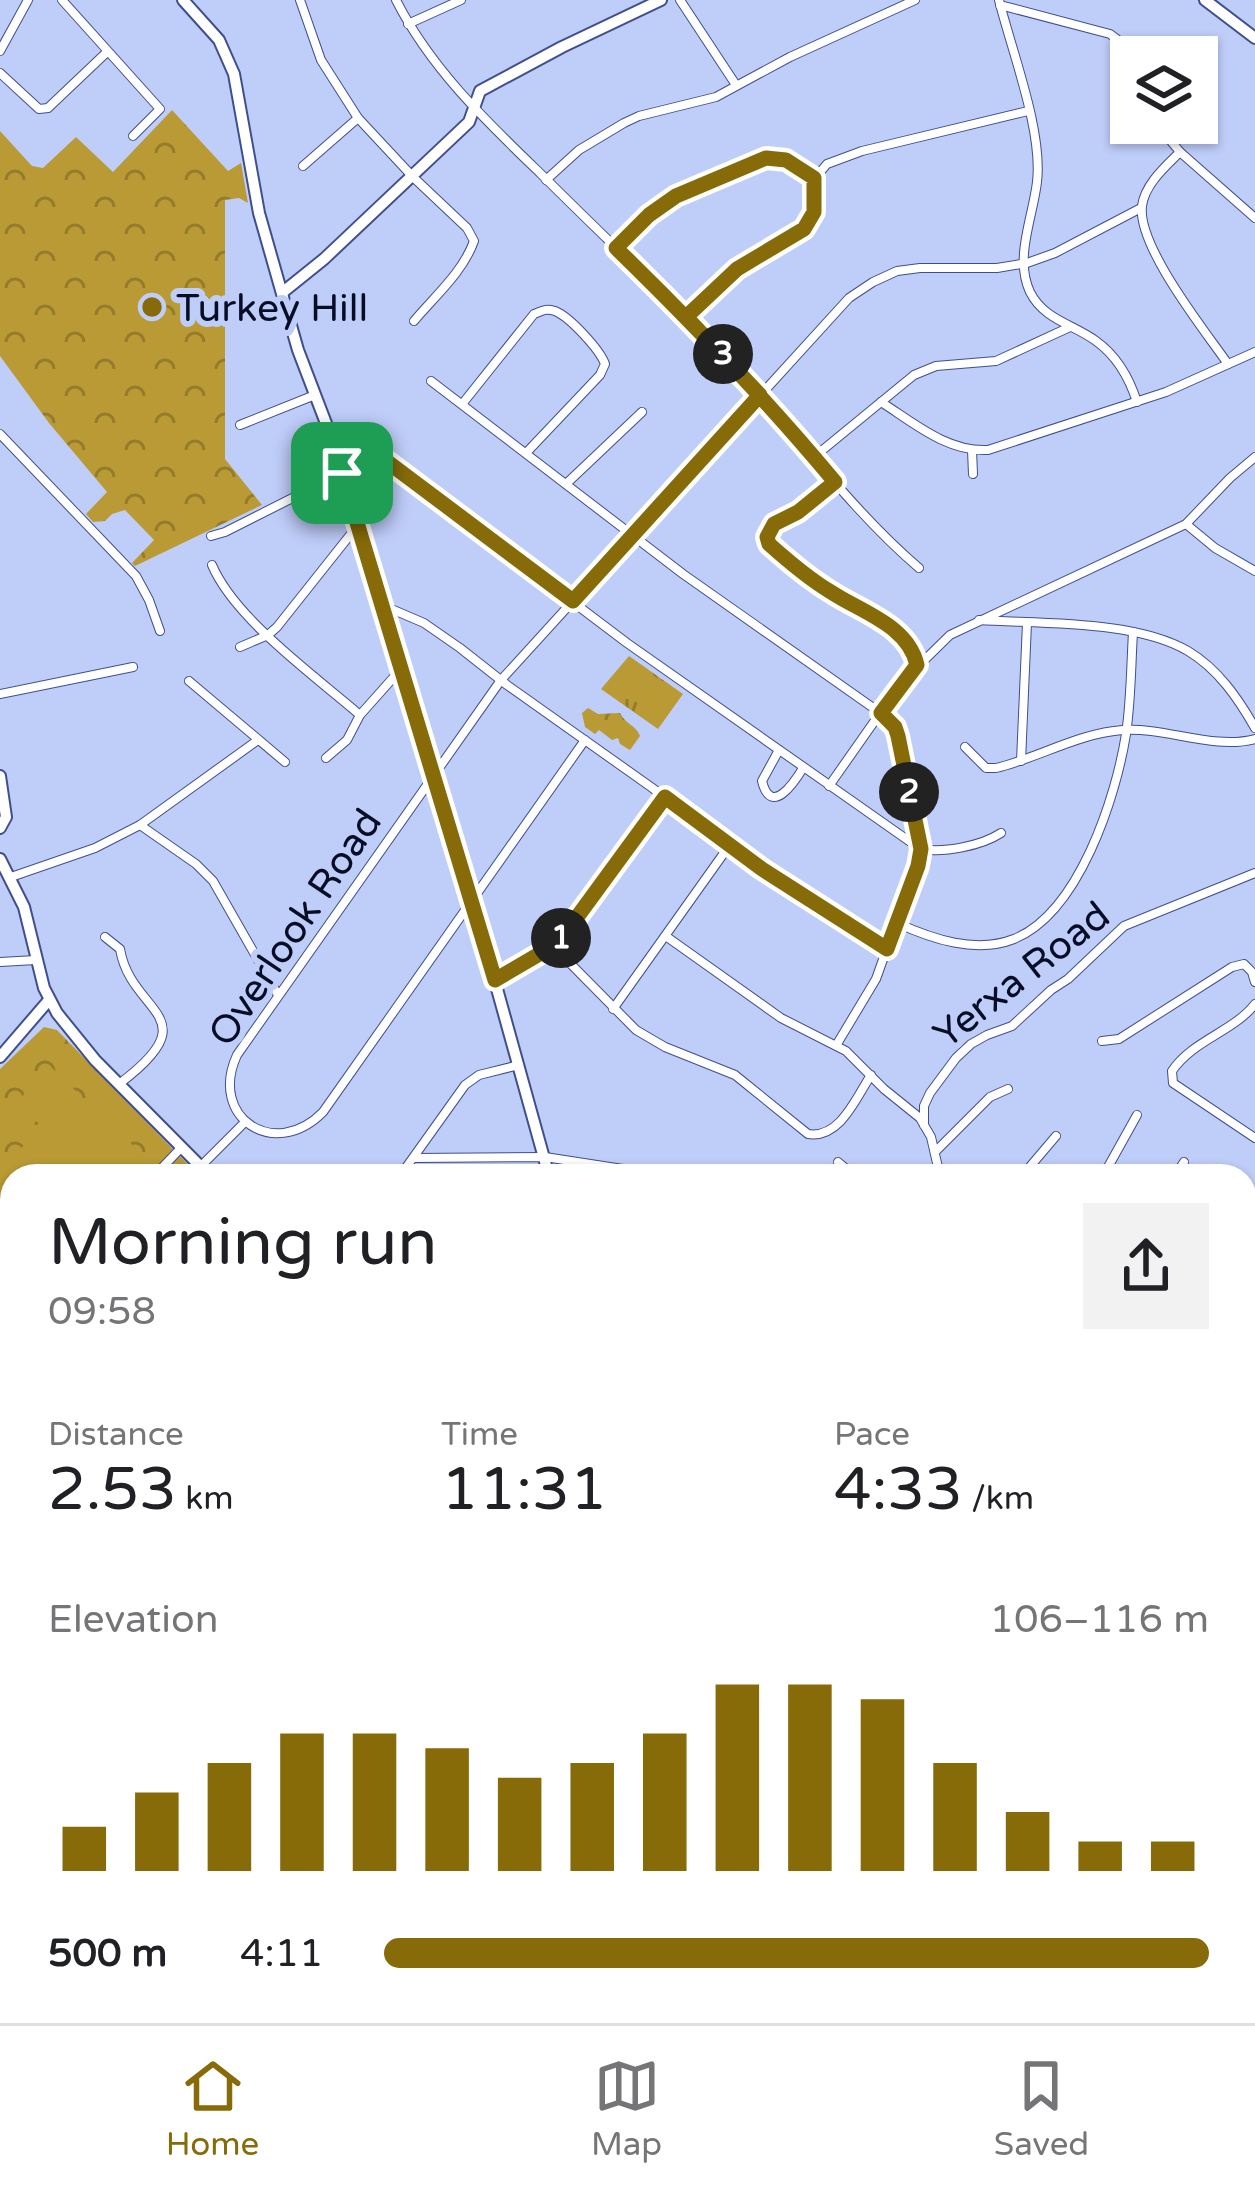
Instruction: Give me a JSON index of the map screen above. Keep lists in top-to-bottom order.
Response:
{
  "streets": {
    "street": ["Overlook Road", "Yerxa Road"]
  },
  "places": ["Turkey Hill"],
  "page": {
    "pins": ["3", "2", "1"],
    "heading": ["Morning run", "09:58"],
    "stats": [
      ["Distance", "2.53 km"],
      ["Time", "11:31"],
      ["Pace", "4:33 /km"]
    ],
    "chart": ["Elevation", "106–116 m"],
    "list": [
      {
        "name": "500 m",
        "note": "4:11"
      }
    ],
    "tabs": ["Home", "Map", "Saved"]
  }
}
